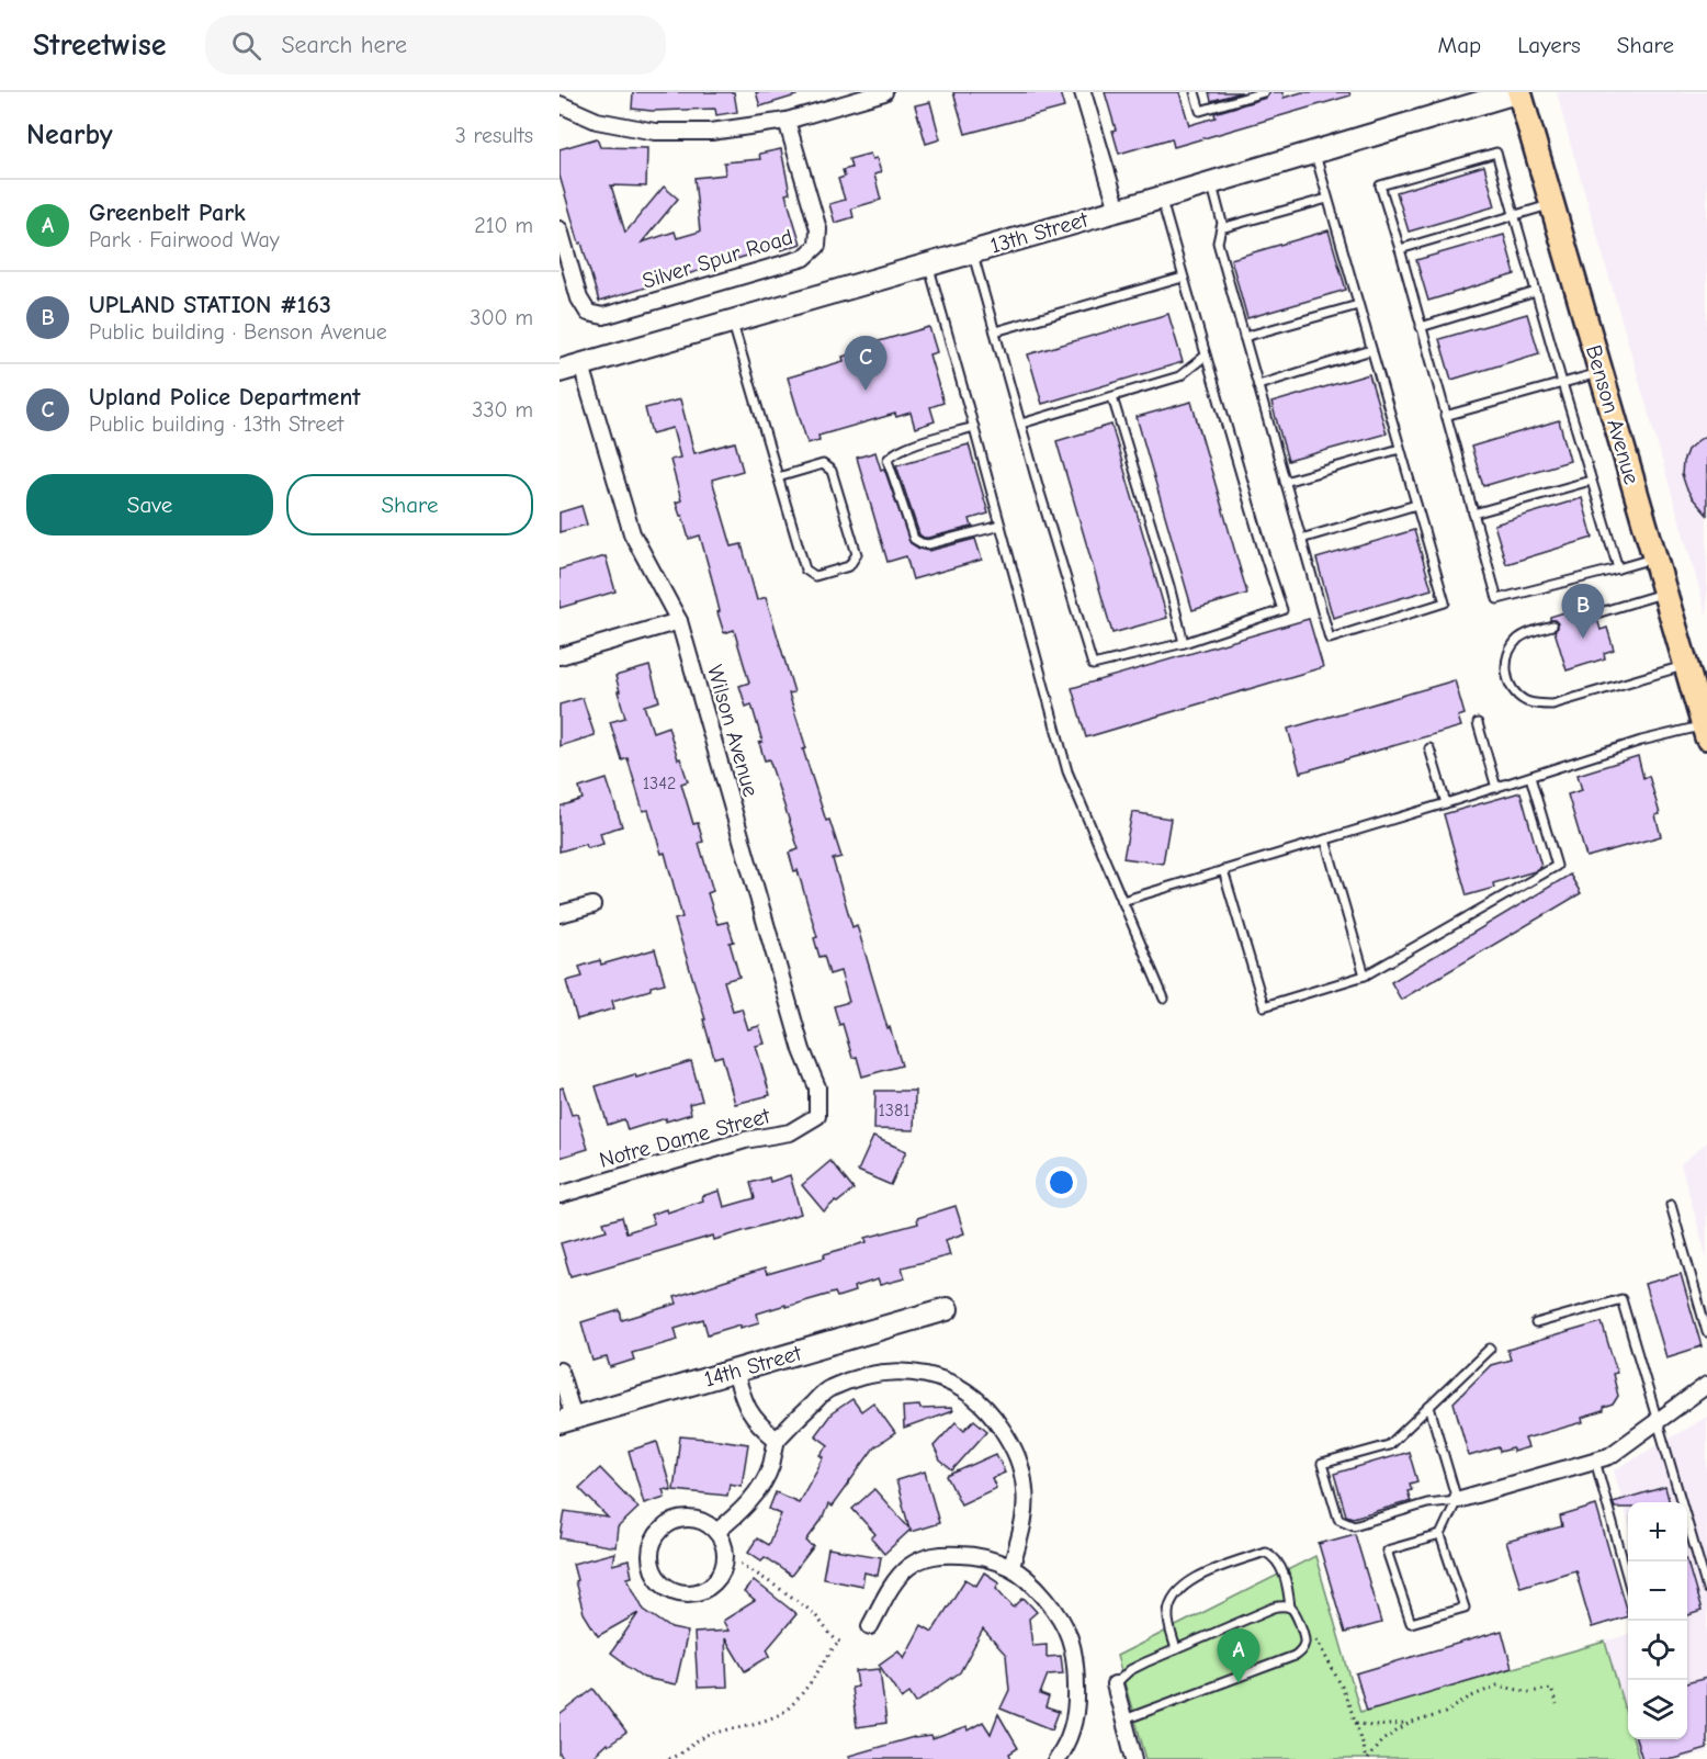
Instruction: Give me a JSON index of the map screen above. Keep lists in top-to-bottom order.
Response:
{
  "streets": {
    "main road": ["Benson Avenue"],
    "street": [
      "13th Street",
      "Silver Spur Road",
      "Wilson Avenue",
      "Notre Dame Street",
      "14th Street"
    ]
  },
  "crossings": [
    ["13th Street", "Benson Avenue"],
    ["13th Street", "Wilson Avenue"],
    ["Wilson Avenue", "Notre Dame Street"]
  ],
  "house_numbers": ["1342", "1381"],
  "page": {
    "header": "Streetwise",
    "search": "Search here",
    "nav": ["Map", "Layers", "Share"],
    "heading": ["Nearby", "3 results"],
    "list": [
      {
        "mark": "A",
        "name": "Greenbelt Park",
        "note": "Park · Fairwood Way",
        "value": "210 m"
      },
      {
        "mark": "B",
        "name": "UPLAND STATION #163",
        "note": "Public building · Benson Avenue",
        "value": "300 m"
      },
      {
        "mark": "C",
        "name": "Upland Police Department",
        "note": "Public building · 13th Street",
        "value": "330 m"
      }
    ],
    "pins": ["C", "B", "A"],
    "buttons": ["Save", "Share"],
    "map_buttons": ["+", "−"]
  }
}
